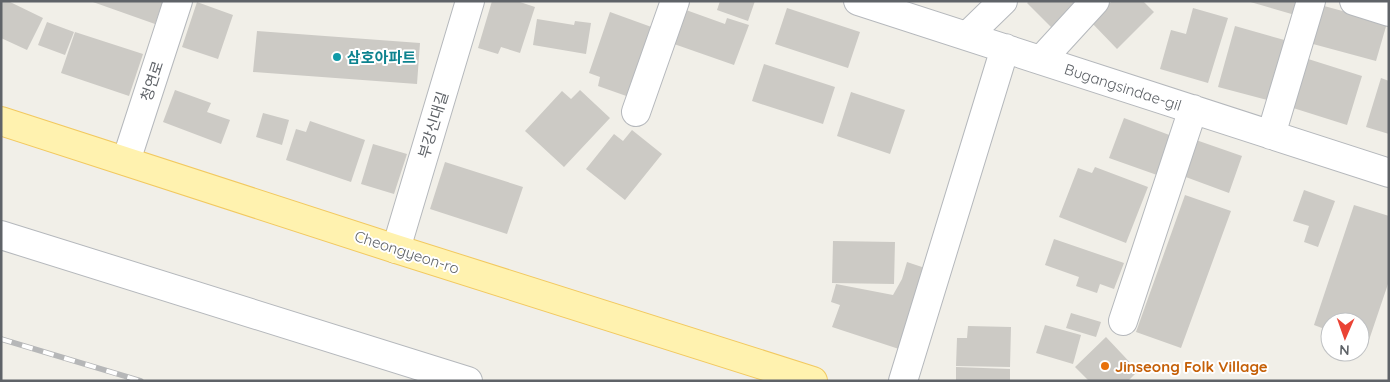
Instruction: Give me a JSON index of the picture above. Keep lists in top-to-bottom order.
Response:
{
  "streets": {
    "main road": ["Cheongyeon-ro"],
    "street": ["청연로", "Bugangsindae-gil", "부강신대길"]
  },
  "crossings": [
    ["청연로", "Cheongyeon-ro"],
    ["부강신대길", "Cheongyeon-ro"]
  ],
  "places": ["삼호아파트", "Jinseong Folk Village"],
  "north": "bottom"
}
